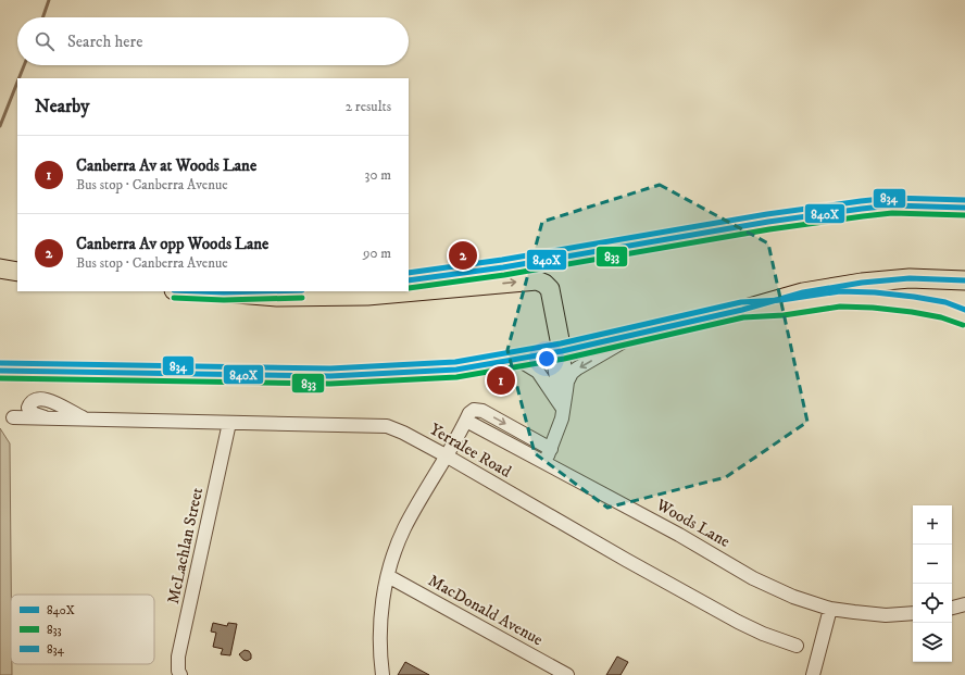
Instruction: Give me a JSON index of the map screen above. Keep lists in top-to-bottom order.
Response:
{
  "streets": {
    "street": [
      "Yerralee Road",
      "Woods Lane",
      "McLachlan Street",
      "MacDonald Avenue"
    ]
  },
  "crossings": [
    ["Yerralee Road", "McLachlan Street"]
  ],
  "lines": ["transit line 834", "transit line 840X", "transit line 833"],
  "legend": ["840X", "833", "834"],
  "page": {
    "search": "Search here",
    "heading": ["Nearby", "2 results"],
    "list": [
      {
        "mark": "1",
        "name": "Canberra Av at Woods Lane",
        "note": "Bus stop · Canberra Avenue",
        "value": "30 m"
      },
      {
        "mark": "2",
        "name": "Canberra Av opp Woods Lane",
        "note": "Bus stop · Canberra Avenue",
        "value": "90 m"
      }
    ],
    "pins": ["2", "1"],
    "map_buttons": ["+", "−"]
  }
}
